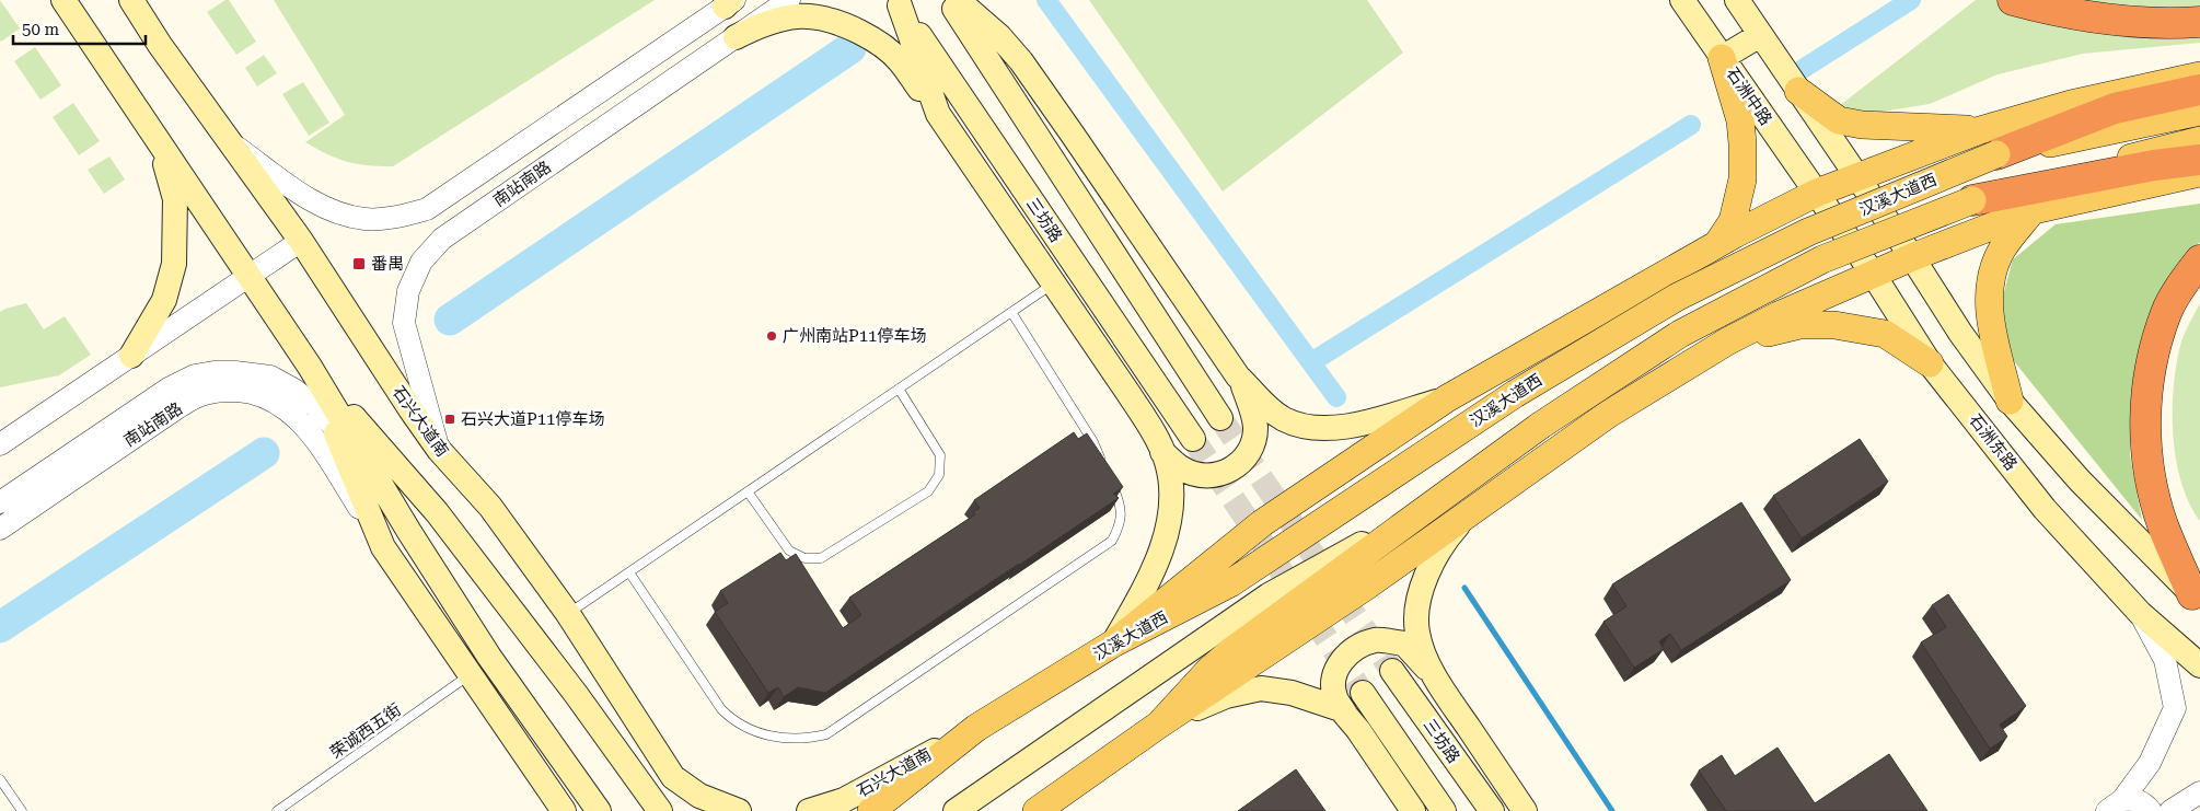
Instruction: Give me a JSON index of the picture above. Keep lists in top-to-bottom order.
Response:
{
  "streets": {
    "main road": [
      "石洲中路",
      "汉溪大道西",
      "三坊路",
      "石兴大道南",
      "石洲东路"
    ],
    "street": ["南站南路"],
    "lane": ["荣诚西五街"]
  },
  "crossings": [
    ["石洲中路", "石洲东路"],
    ["南站南路", "石兴大道南"],
    ["汉溪大道西", "石兴大道南"]
  ],
  "places": {
    "transit": ["番禺", "石兴大道P11停车场"],
    "other": ["广州南站P11停车场"]
  },
  "scale_bar": "50 m"
}
